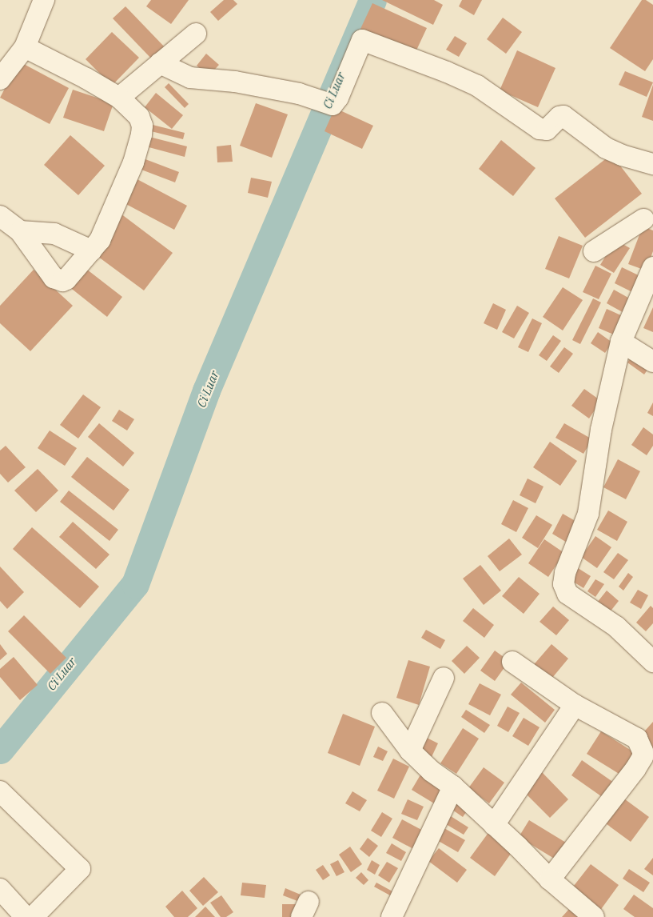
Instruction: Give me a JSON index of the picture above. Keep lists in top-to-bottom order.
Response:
{
  "water": ["Ci Luar"]
}
